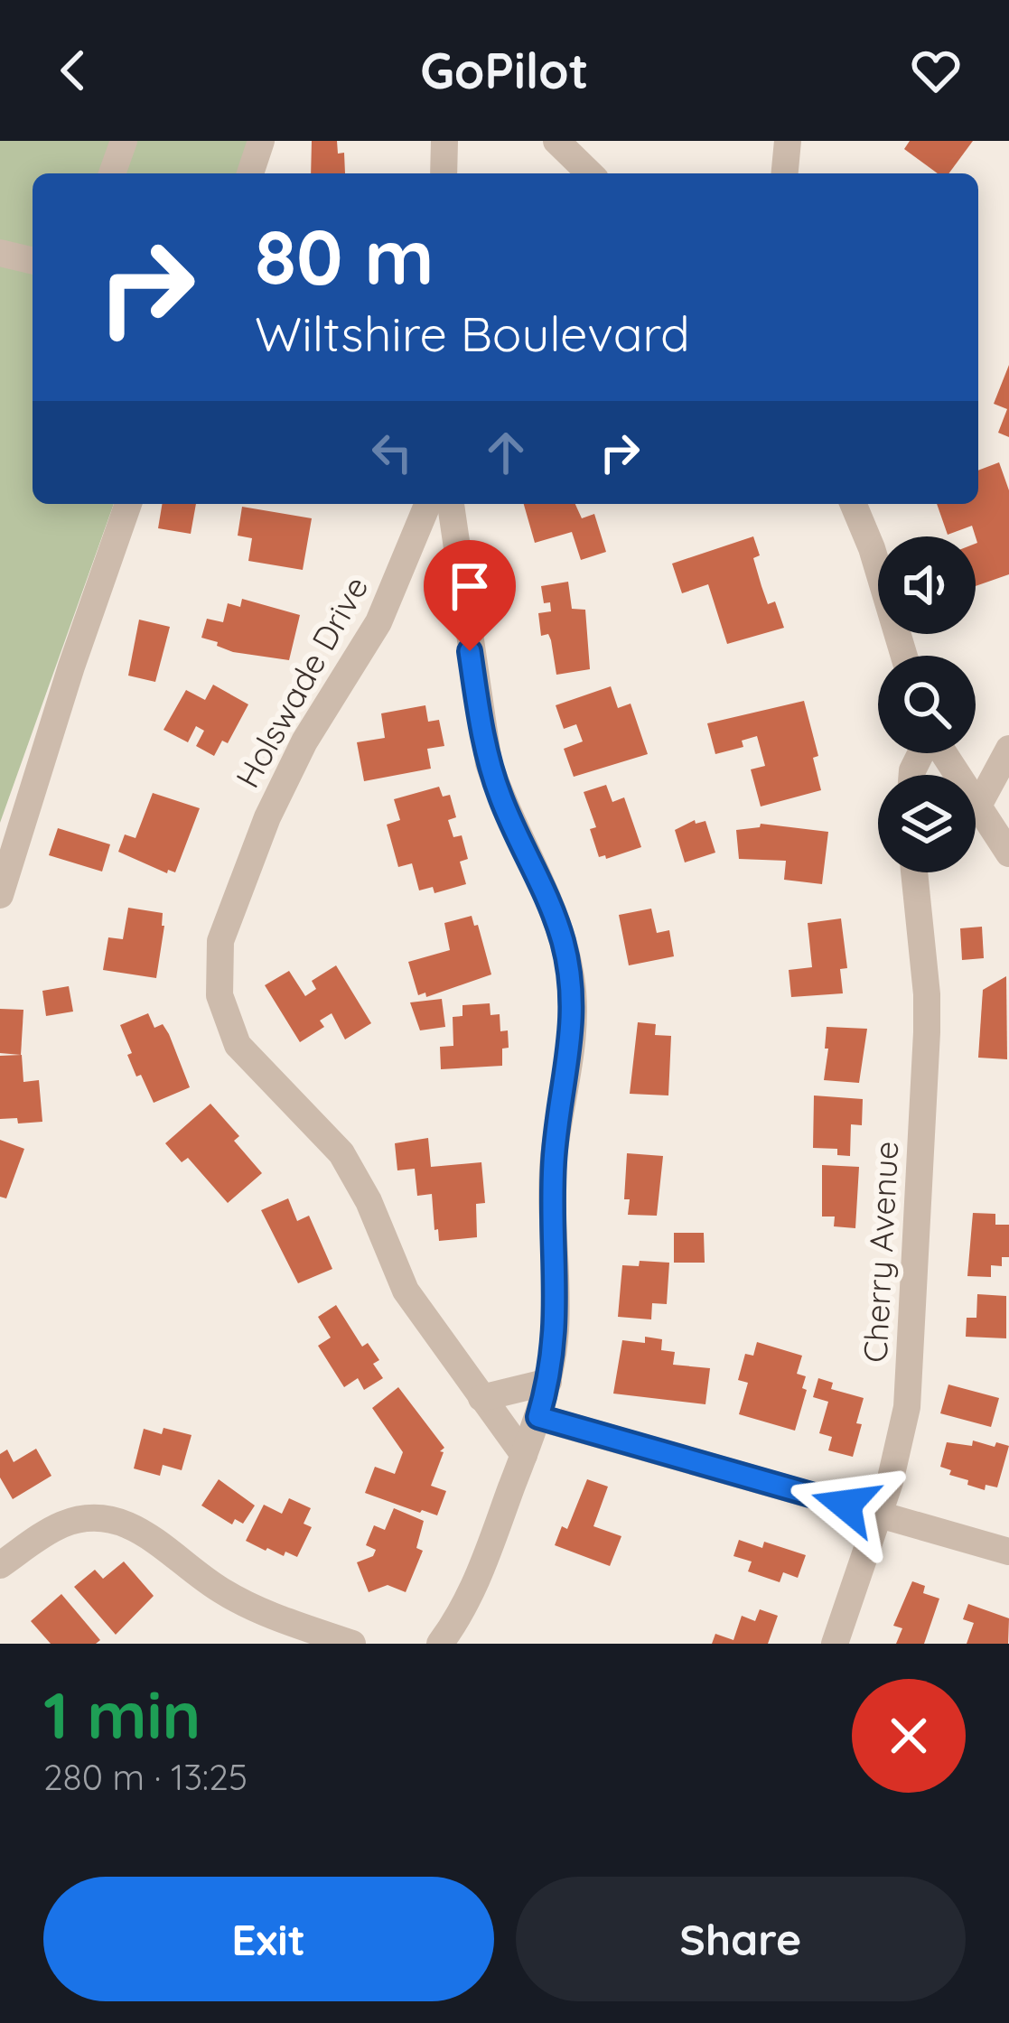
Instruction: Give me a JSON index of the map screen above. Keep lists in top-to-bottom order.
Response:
{
  "streets": {
    "street": ["Holswade Drive", "Cherry Avenue"]
  },
  "page": {
    "header": "GoPilot",
    "turn": ["80 m", "Wiltshire Boulevard"],
    "heading": ["1 min", "280 m · 13:25"],
    "buttons": ["Exit", "Share"]
  }
}
